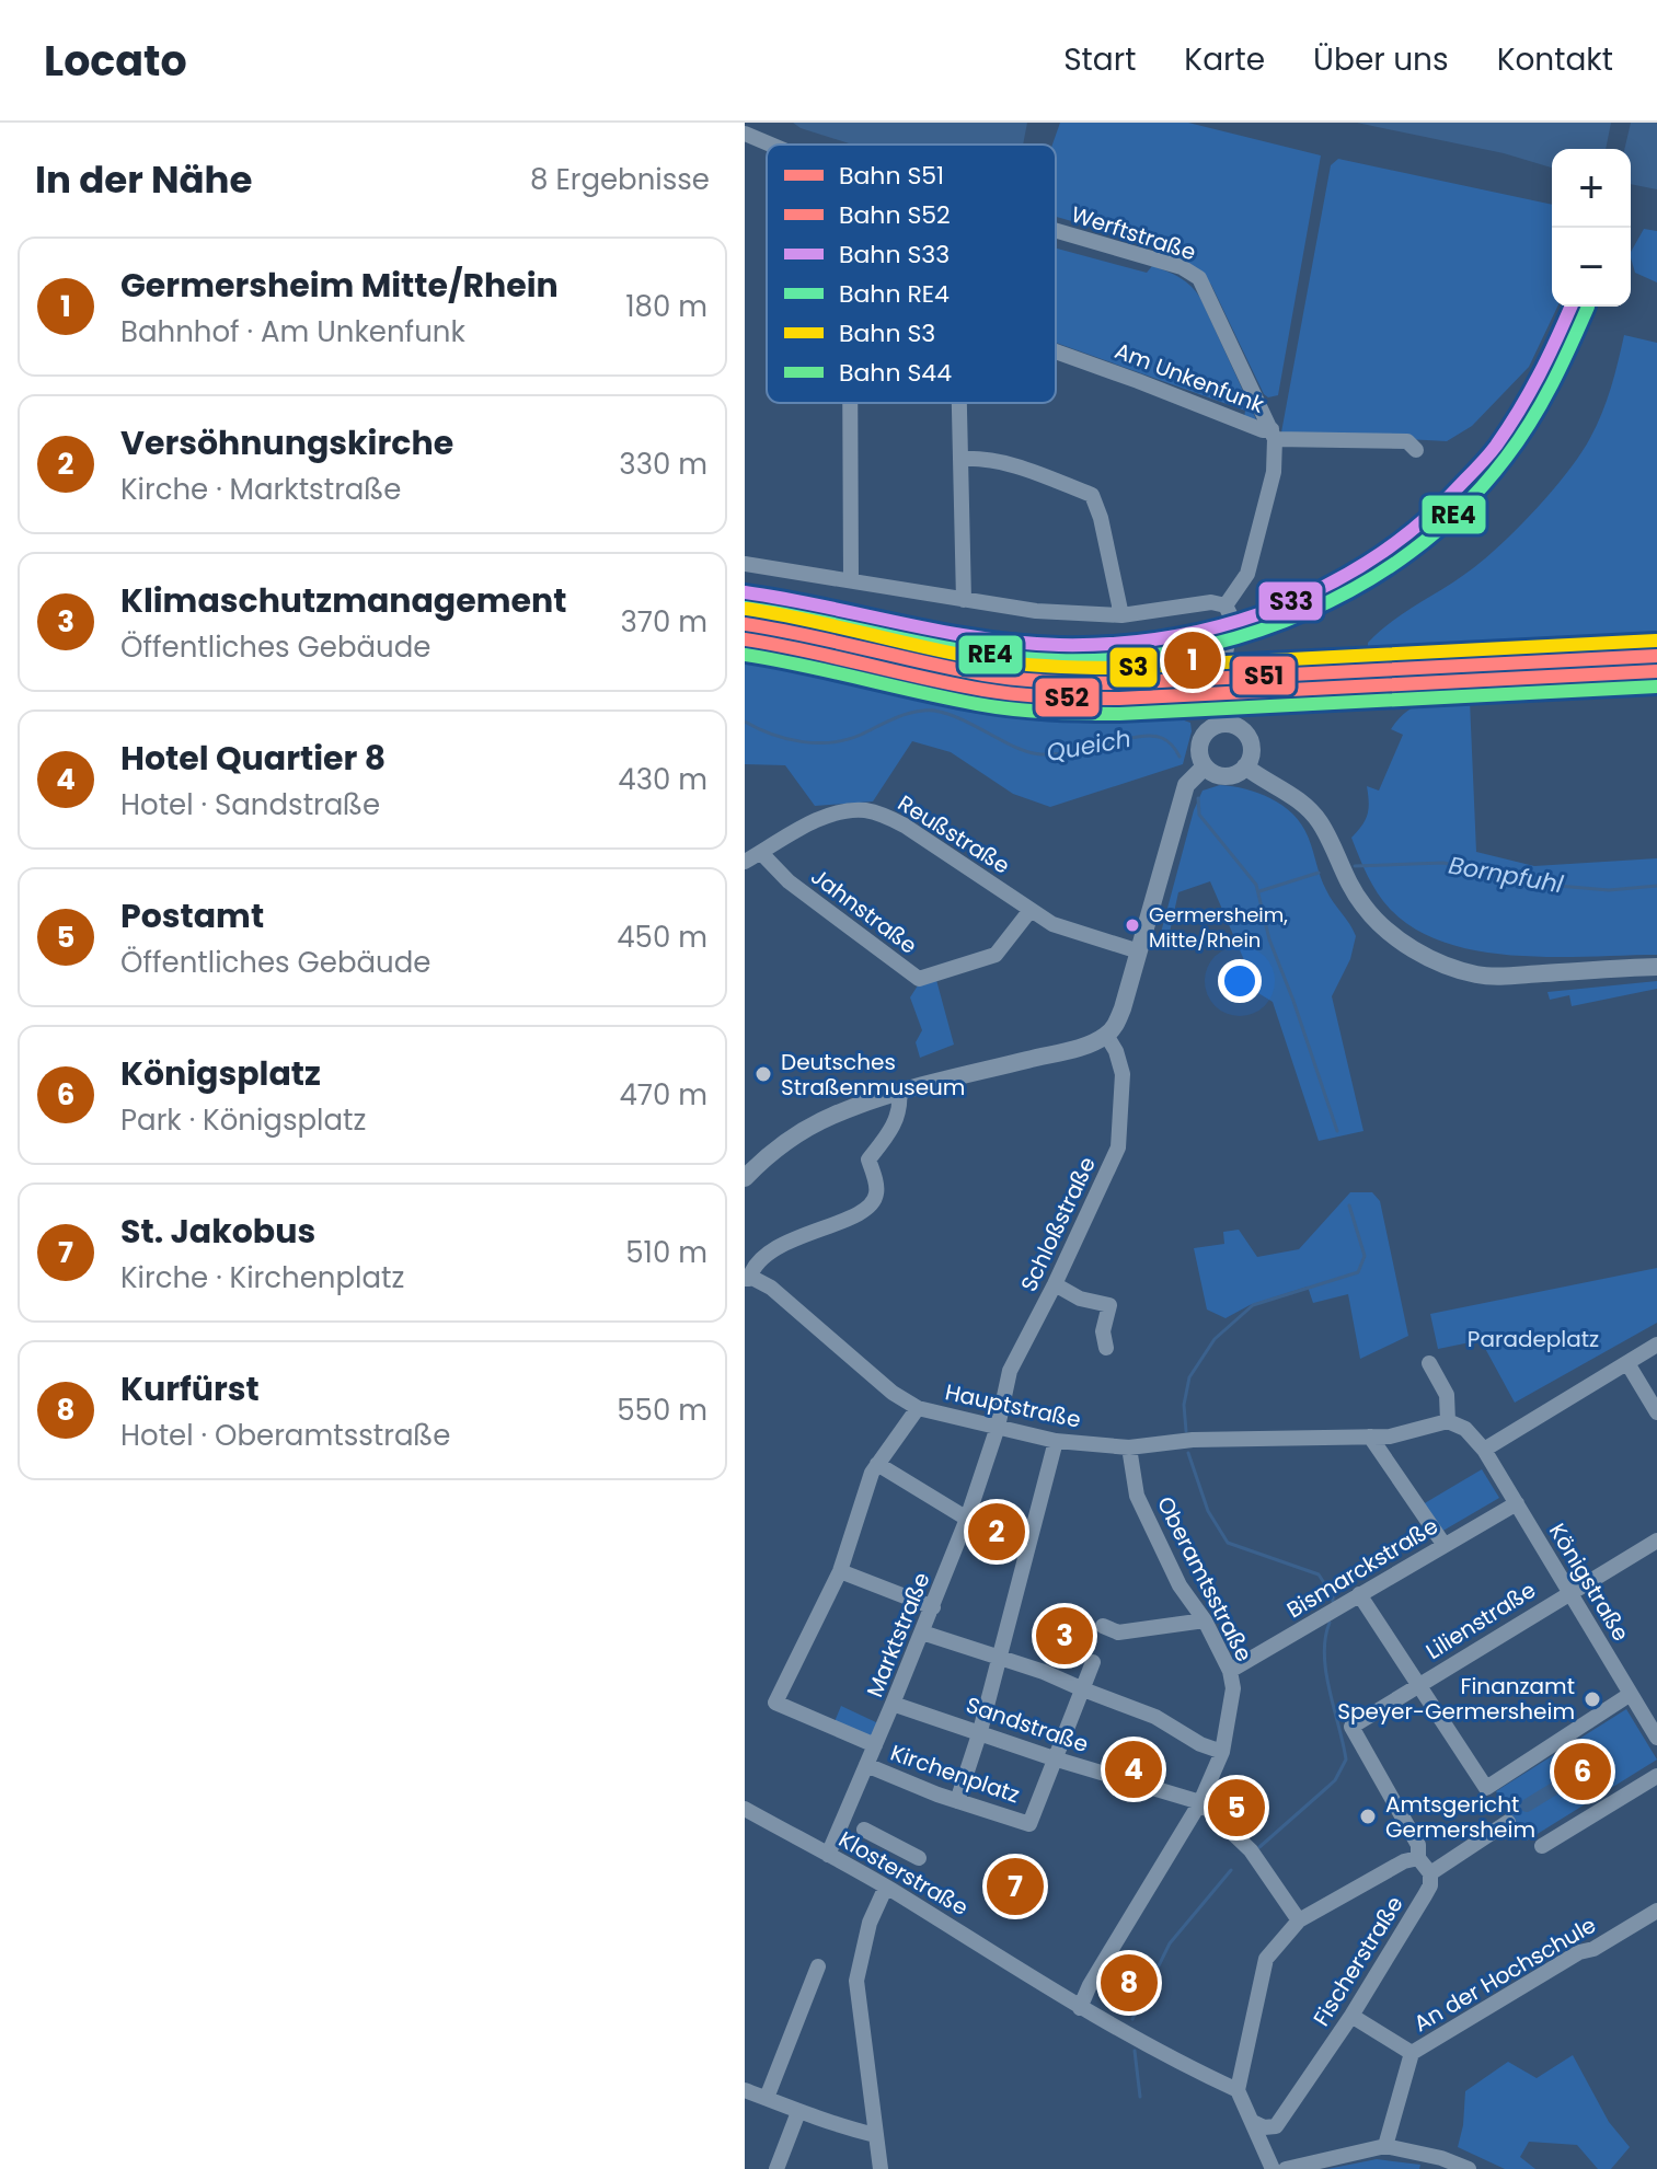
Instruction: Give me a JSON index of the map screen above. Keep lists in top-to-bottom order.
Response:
{
  "streets": {
    "street": [
      "Werftstraße",
      "Am Unkenfunk",
      "Reußstraße",
      "Jahnstraße",
      "Schloßstraße",
      "Hauptstraße",
      "Bismarckstraße",
      "Oberamtsstraße",
      "Königstraße",
      "Lilienstraße",
      "Marktstraße",
      "Sandstraße",
      "Kirchenplatz",
      "Klosterstraße",
      "Fischerstraße",
      "An der Hochschule"
    ]
  },
  "crossings": [
    ["Werftstraße", "Am Unkenfunk"],
    ["Reußstraße", "Jahnstraße"],
    ["Schloßstraße", "Hauptstraße"],
    ["Schloßstraße", "Marktstraße"],
    ["Hauptstraße", "Oberamtsstraße"],
    ["Hauptstraße", "Königstraße"],
    ["Hauptstraße", "Marktstraße"],
    ["Bismarckstraße", "Oberamtsstraße"],
    ["Bismarckstraße", "Königstraße"],
    ["Oberamtsstraße", "Sandstraße"],
    ["Oberamtsstraße", "Klosterstraße"],
    ["Königstraße", "Lilienstraße"],
    ["Marktstraße", "Sandstraße"],
    ["Marktstraße", "Kirchenplatz"],
    ["Marktstraße", "Klosterstraße"],
    ["Sandstraße", "Kirchenplatz"]
  ],
  "water": ["Queich", "Bornpfuhl"],
  "parks": ["Paradeplatz"],
  "places": [
    "Germersheim, Mitte/Rhein",
    "Deutsches Straßenmuseum",
    "Finanzamt Speyer-Germersheim",
    "Amtsgericht Germersheim"
  ],
  "lines": [
    "rail line S33",
    "rail line RE4",
    "rail line S3",
    "rail line S51",
    "rail line S52",
    "rail line S44"
  ],
  "legend": [
    "Bahn S51",
    "Bahn S52",
    "Bahn S33",
    "Bahn RE4",
    "Bahn S3",
    "Bahn S44"
  ],
  "page": {
    "header": "Locato",
    "nav": [
      "Start",
      "Karte",
      "Über uns",
      "Kontakt"
    ],
    "heading": ["In der Nähe", "8 Ergebnisse"],
    "map_buttons": ["+", "−"],
    "list": [
      {
        "mark": "1",
        "name": "Germersheim Mitte/Rhein",
        "note": "Bahnhof · Am Unkenfunk",
        "value": "180 m"
      },
      {
        "mark": "2",
        "name": "Versöhnungskirche",
        "note": "Kirche · Marktstraße",
        "value": "330 m"
      },
      {
        "mark": "3",
        "name": "Klimaschutzmanagement",
        "note": "Öffentliches Gebäude",
        "value": "370 m"
      },
      {
        "mark": "4",
        "name": "Hotel Quartier 8",
        "note": "Hotel · Sandstraße",
        "value": "430 m"
      },
      {
        "mark": "5",
        "name": "Postamt",
        "note": "Öffentliches Gebäude",
        "value": "450 m"
      },
      {
        "mark": "6",
        "name": "Königsplatz",
        "note": "Park · Königsplatz",
        "value": "470 m"
      },
      {
        "mark": "7",
        "name": "St. Jakobus",
        "note": "Kirche · Kirchenplatz",
        "value": "510 m"
      },
      {
        "mark": "8",
        "name": "Kurfürst",
        "note": "Hotel · Oberamtsstraße",
        "value": "550 m"
      }
    ],
    "pins": [
      "1",
      "2",
      "3",
      "4",
      "6",
      "5",
      "7",
      "8"
    ]
  }
}
